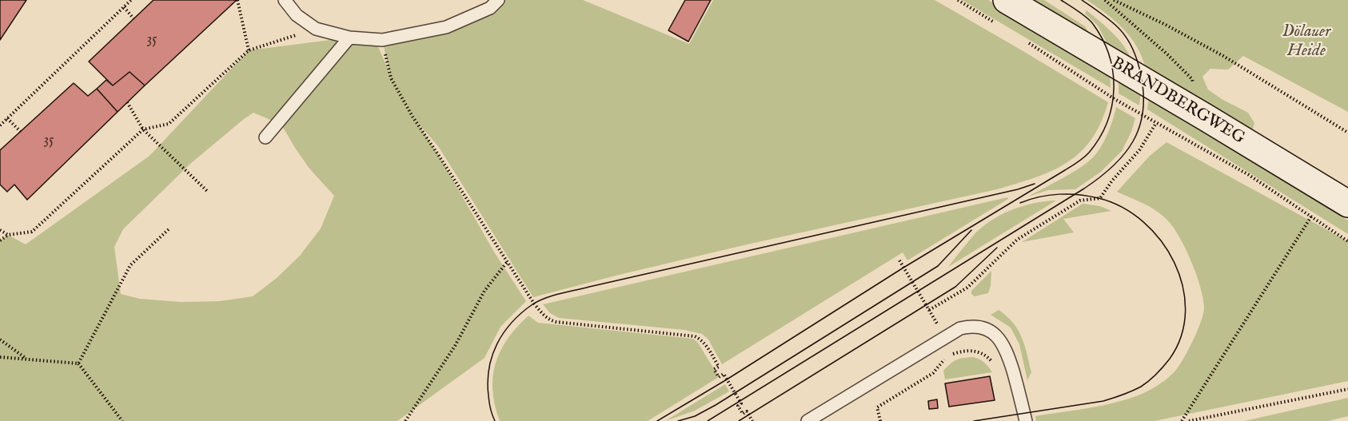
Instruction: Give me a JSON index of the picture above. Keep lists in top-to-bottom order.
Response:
{
  "streets": {
    "main road": ["BRANDBERGWEG"]
  },
  "parks": ["Dölauer Heide"],
  "house_numbers": ["35", "35"]
}
